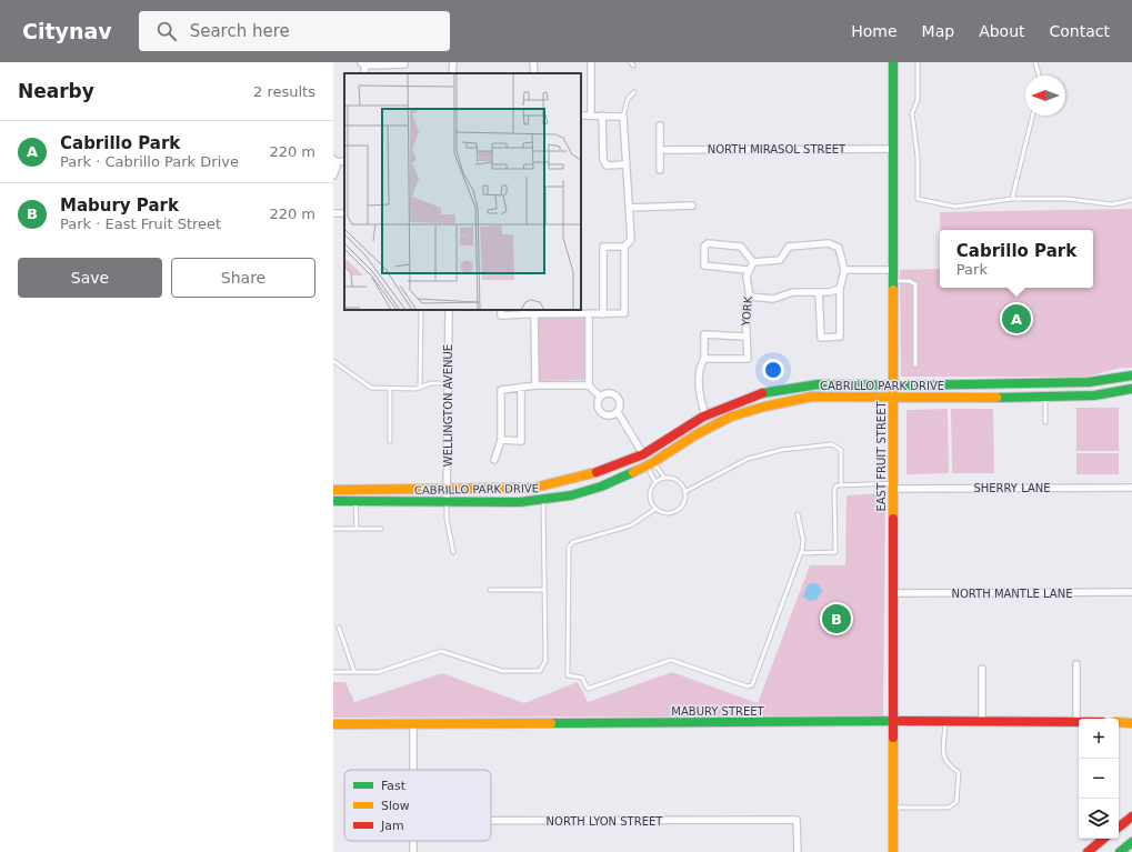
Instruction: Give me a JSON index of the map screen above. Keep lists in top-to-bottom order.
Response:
{
  "streets": {
    "main road": ["CABRILLO PARK DRIVE", "EAST FRUIT STREET", "MABURY STREET"],
    "street": [
      "NORTH MIRASOL STREET",
      "YORK",
      "WELLINGTON AVENUE",
      "SHERRY LANE",
      "NORTH MANTLE LANE",
      "NORTH LYON STREET"
    ]
  },
  "crossings": [
    ["NORTH MIRASOL STREET", "EAST FRUIT STREET"],
    ["CABRILLO PARK DRIVE", "WELLINGTON AVENUE"],
    ["CABRILLO PARK DRIVE", "EAST FRUIT STREET"],
    ["EAST FRUIT STREET", "SHERRY LANE"],
    ["EAST FRUIT STREET", "NORTH MANTLE LANE"],
    ["EAST FRUIT STREET", "MABURY STREET"]
  ],
  "legend": ["Fast", "Slow", "Jam"],
  "north": "left",
  "page": {
    "header": "Citynav",
    "search": "Search here",
    "nav": [
      "Home",
      "Map",
      "About",
      "Contact"
    ],
    "heading": ["Nearby", "2 results"],
    "list": [
      {
        "mark": "A",
        "name": "Cabrillo Park",
        "note": "Park · Cabrillo Park Drive",
        "value": "220 m"
      },
      {
        "mark": "B",
        "name": "Mabury Park",
        "note": "Park · East Fruit Street",
        "value": "220 m"
      }
    ],
    "popup": ["Cabrillo Park", "Park"],
    "buttons": ["Save", "Share"],
    "pins": ["A", "B"],
    "map_buttons": ["+", "−"]
  }
}
